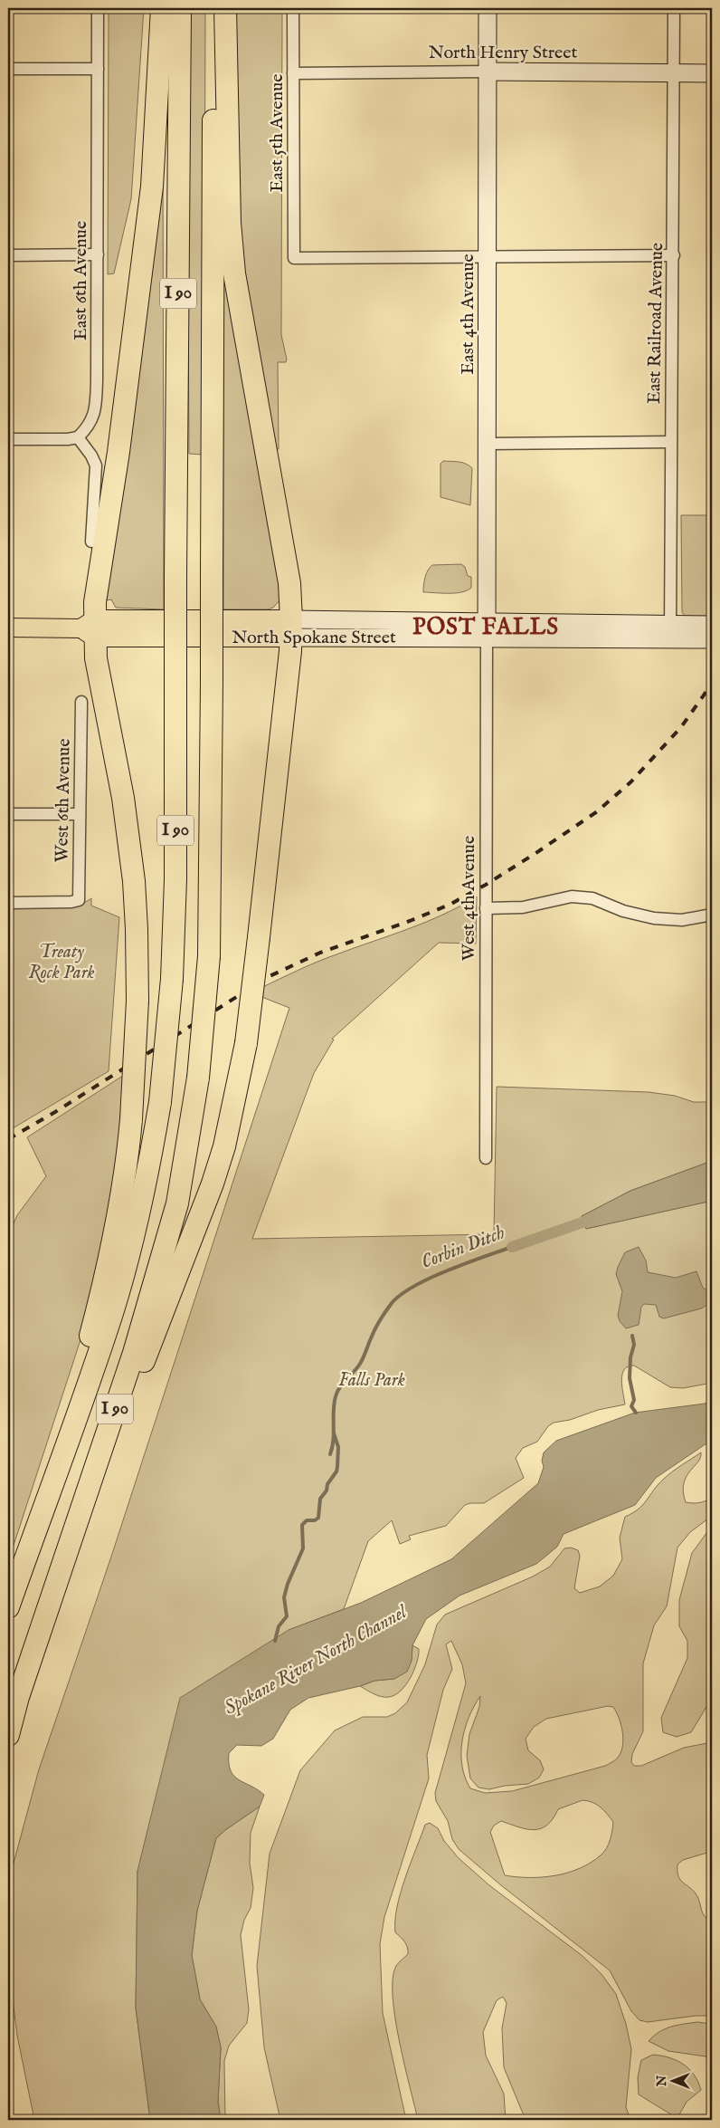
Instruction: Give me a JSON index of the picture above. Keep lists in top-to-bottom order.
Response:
{
  "streets": {
    "highway": ["I 90"],
    "main road": ["North Spokane Street"],
    "street": [
      "North Henry Street",
      "East 5th Avenue",
      "East 6th Avenue",
      "East 4th Avenue",
      "East Railroad Avenue",
      "West 6th Avenue",
      "West 4th Avenue"
    ]
  },
  "crossings": [
    ["North Henry Street", "East 5th Avenue"],
    ["North Henry Street", "East 4th Avenue"],
    ["North Henry Street", "East Railroad Avenue"],
    ["East 5th Avenue", "East 4th Avenue"],
    ["East 4th Avenue", "North Spokane Street"],
    ["East 4th Avenue", "West 4th Avenue"],
    ["East Railroad Avenue", "North Spokane Street"],
    ["North Spokane Street", "West 4th Avenue"]
  ],
  "districts": ["POST FALLS"],
  "water": ["Corbin Ditch", "Spokane River North Channel"],
  "parks": ["Treaty Rock Park", "Falls Park"],
  "north": "left"
}
